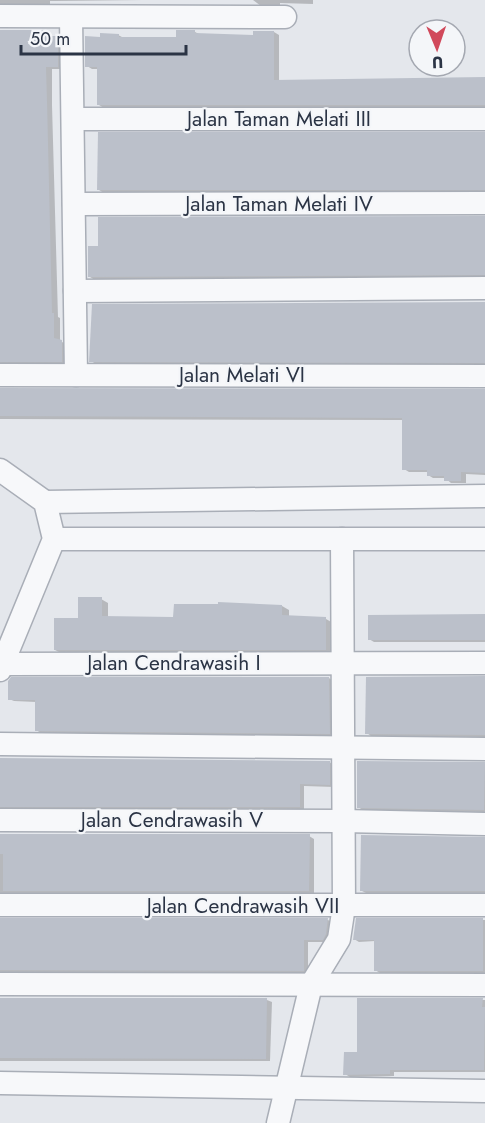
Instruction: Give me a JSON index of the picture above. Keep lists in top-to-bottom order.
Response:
{
  "streets": {
    "street": [
      "Jalan Taman Melati III",
      "Jalan Taman Melati IV",
      "Jalan Melati VI",
      "Jalan Cendrawasih I",
      "Jalan Cendrawasih V",
      "Jalan Cendrawasih VII"
    ]
  },
  "scale_bar": "50 m",
  "north": "bottom"
}
